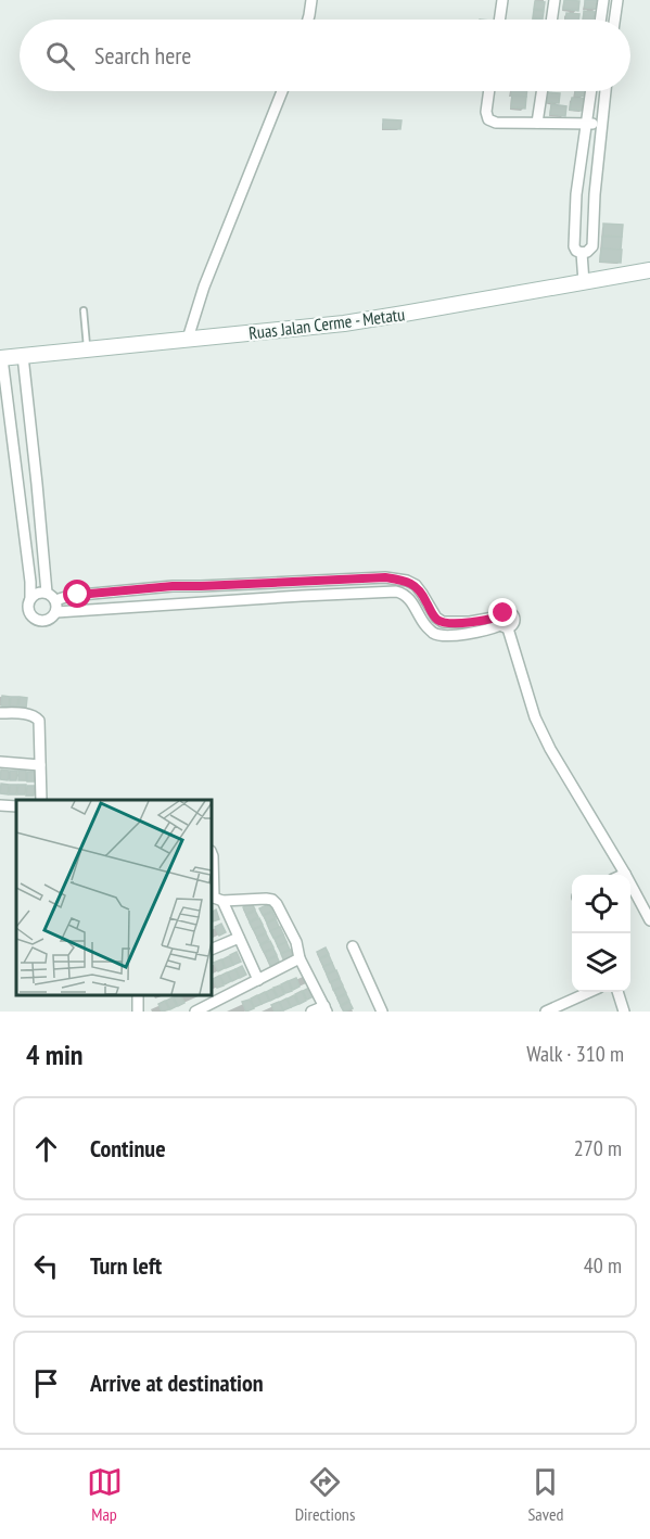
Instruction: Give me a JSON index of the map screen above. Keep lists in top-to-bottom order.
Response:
{
  "streets": {
    "main road": ["Ruas Jalan Cerme - Metatu"]
  },
  "page": {
    "search": "Search here",
    "heading": ["4 min", "Walk · 310 m"],
    "list": [
      ["Continue", "270 m"],
      ["Turn left", "40 m"],
      "Arrive at destination"
    ],
    "nav": ["Map", "Directions", "Saved"]
  }
}
